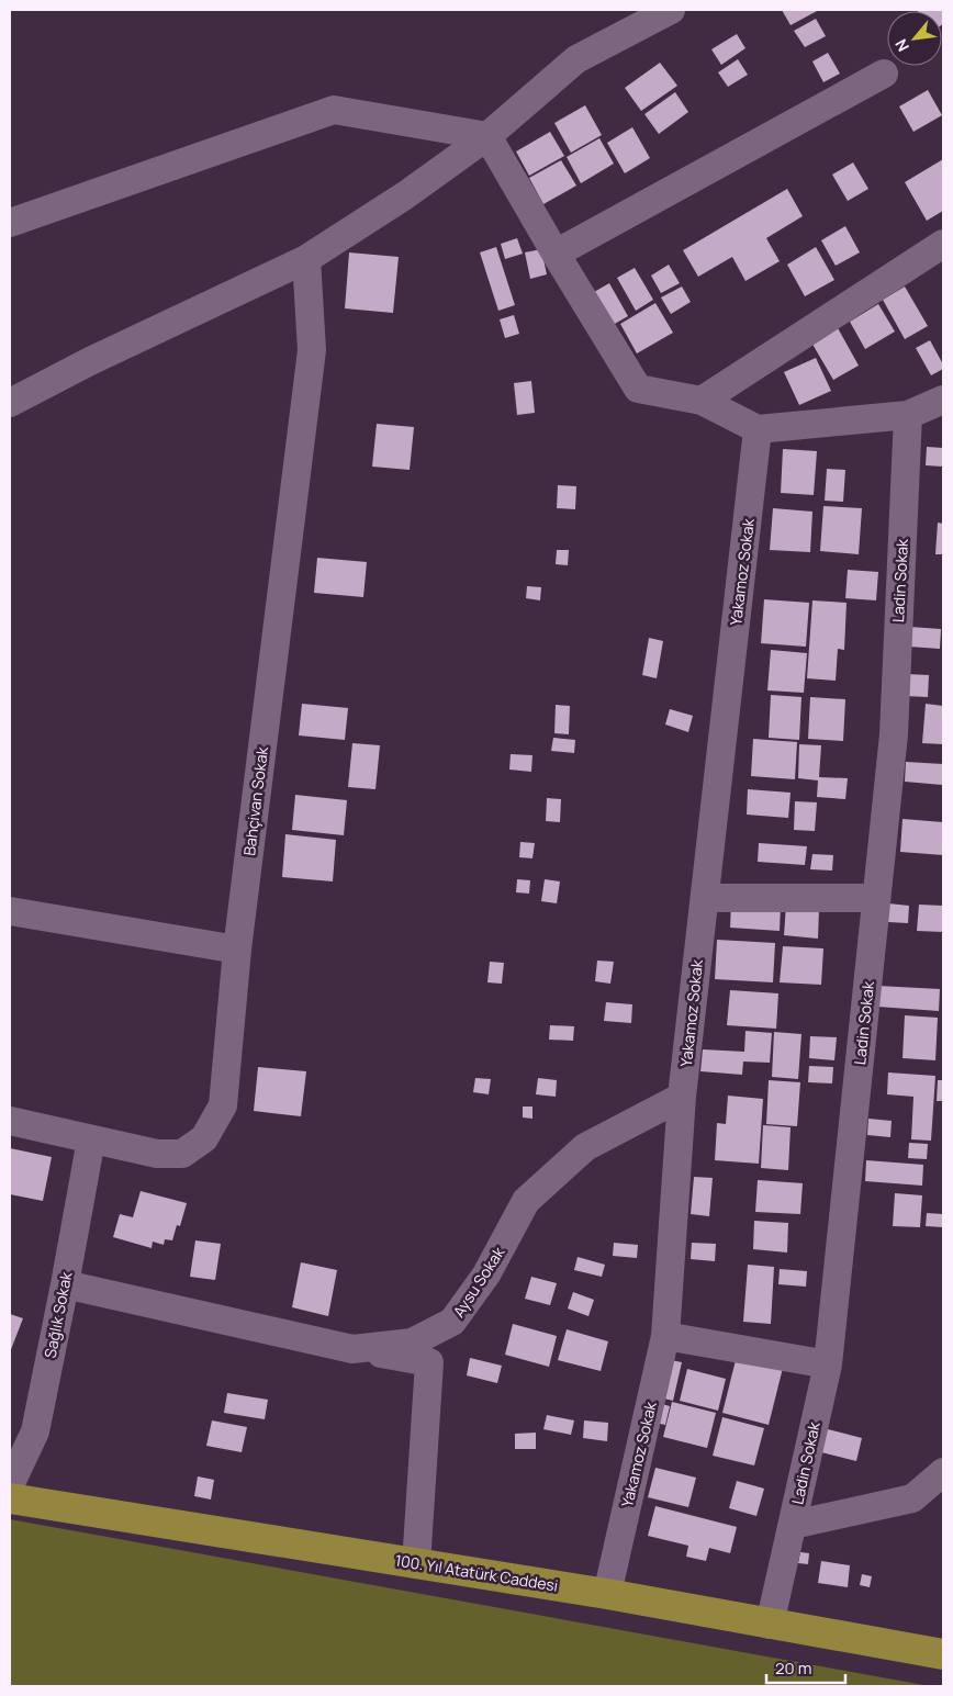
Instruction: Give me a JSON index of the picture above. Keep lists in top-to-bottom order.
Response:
{
  "streets": {
    "main road": ["100. Yıl Atatürk Caddesi"],
    "street": [
      "Yakamoz Sokak",
      "Ladin Sokak",
      "Bahçivan Sokak",
      "Aysu Sokak",
      "Sağlık Sokak"
    ]
  },
  "crossings": [
    ["Yakamoz Sokak", "Aysu Sokak"],
    ["Yakamoz Sokak", "100. Yıl Atatürk Caddesi"],
    ["Ladin Sokak", "100. Yıl Atatürk Caddesi"],
    ["Bahçivan Sokak", "Sağlık Sokak"],
    ["Aysu Sokak", "Sağlık Sokak"]
  ],
  "scale_bar": "20 m",
  "north": "bottom left"
}
